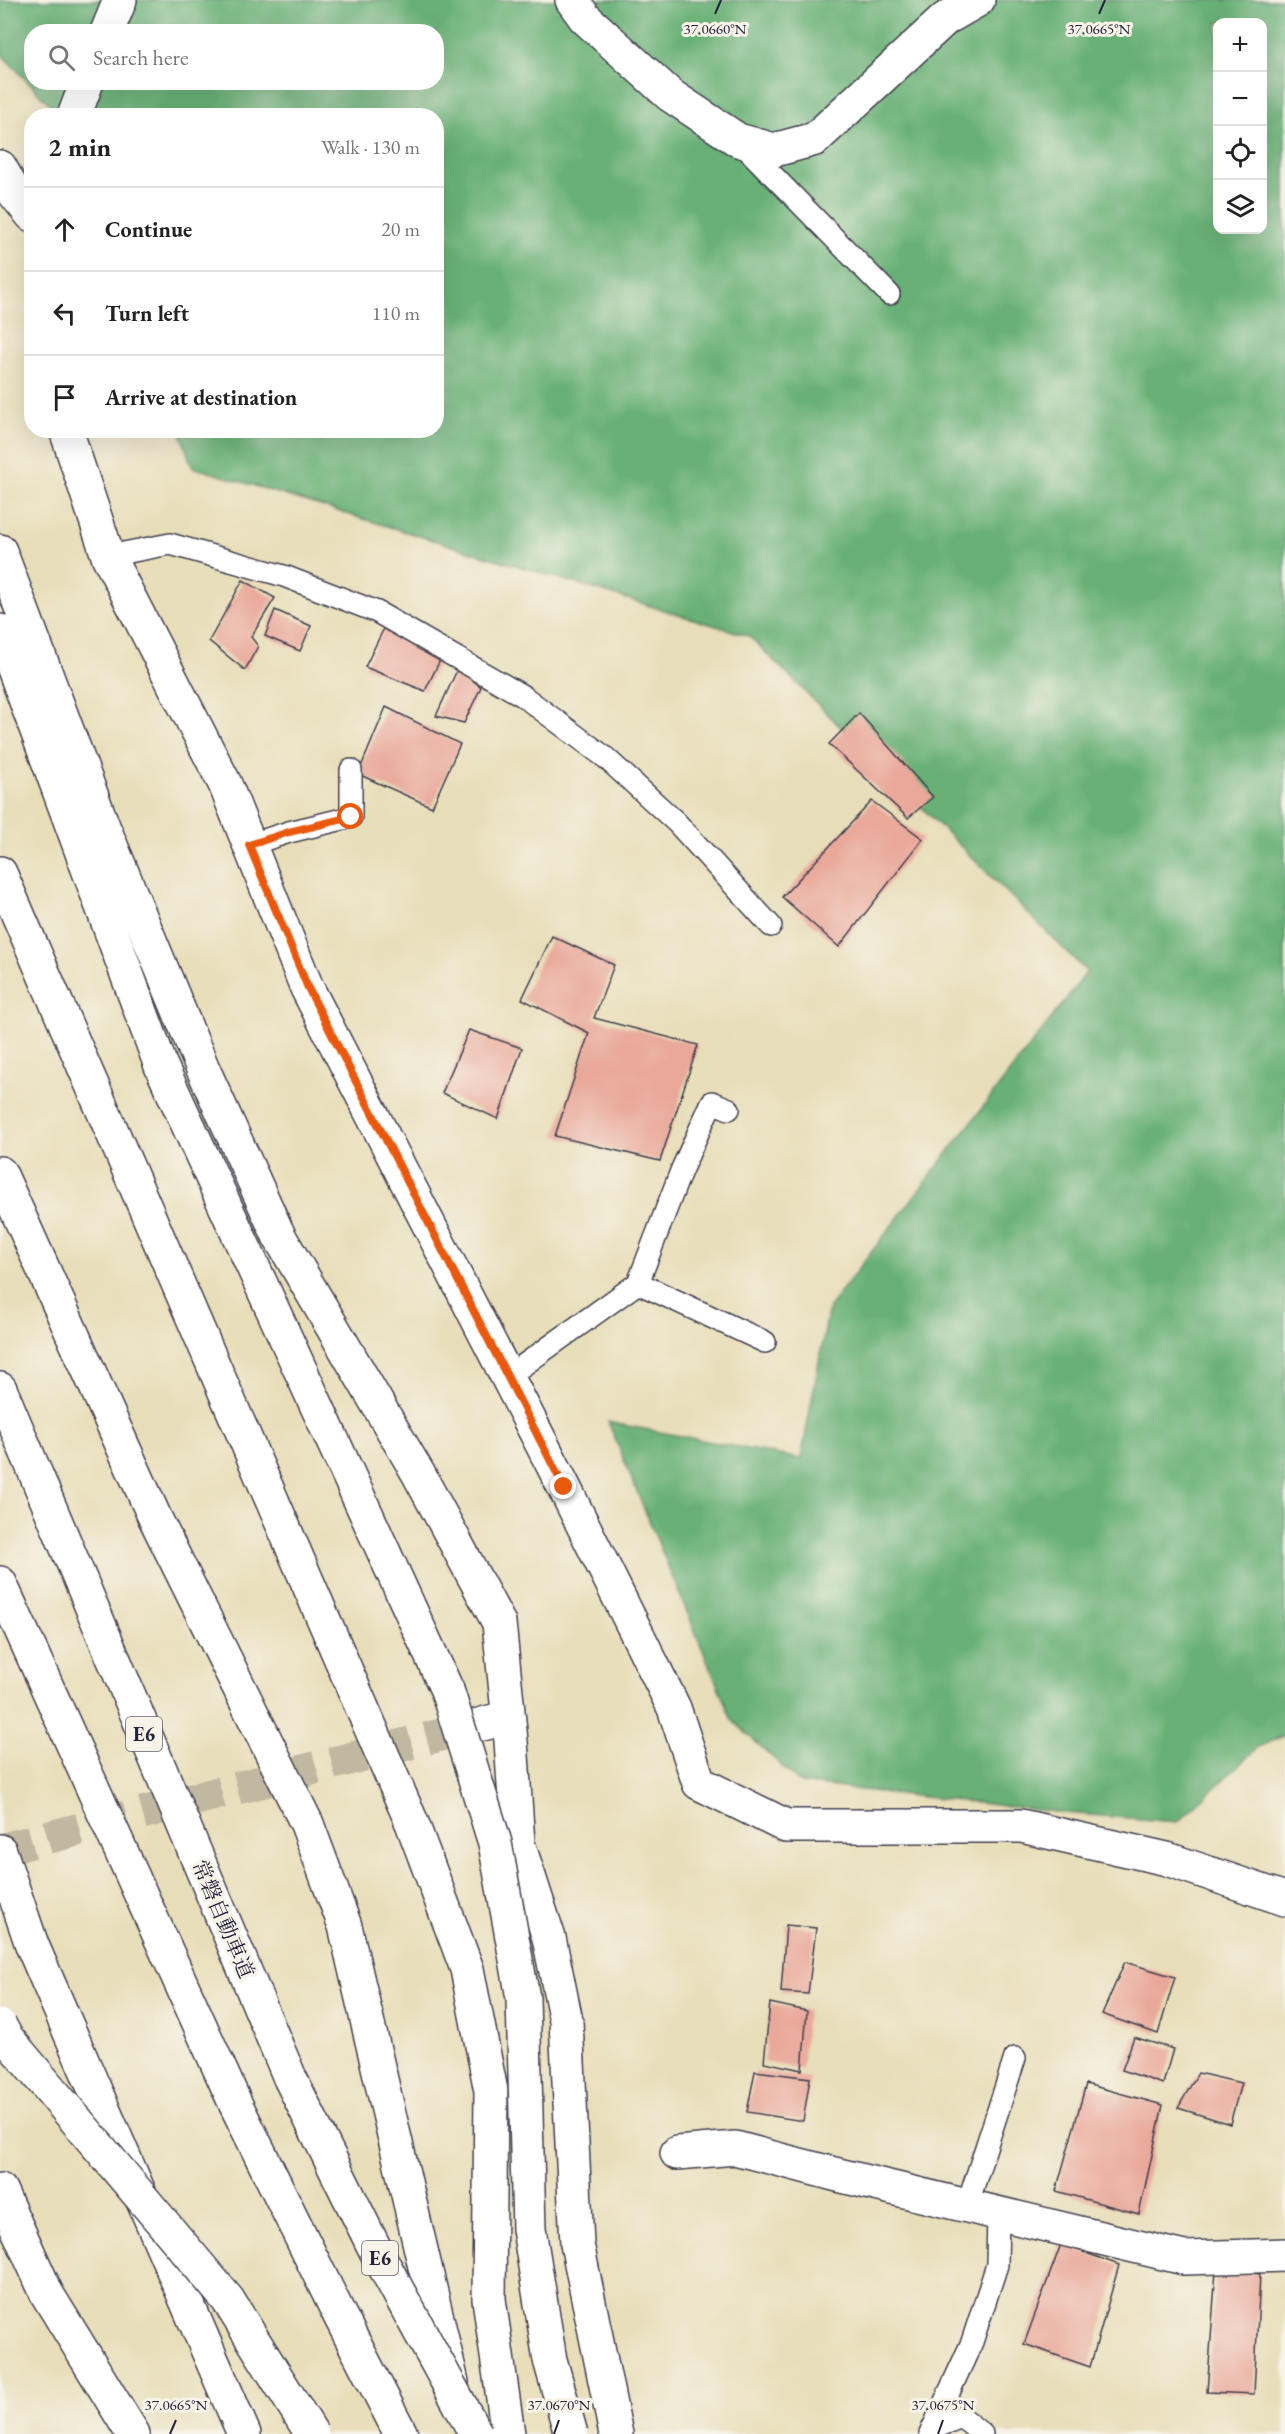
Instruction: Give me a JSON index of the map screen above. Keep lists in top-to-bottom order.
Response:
{
  "streets": {
    "main road": ["E6", "常磐自動車道"]
  },
  "page": {
    "map_buttons": ["+", "−"],
    "search": "Search here",
    "heading": ["2 min", "Walk · 130 m"],
    "list": [
      ["Continue", "20 m"],
      ["Turn left", "110 m"],
      "Arrive at destination"
    ]
  },
  "coordinates": [
    "37.0660°N",
    "37.0665°N",
    "37.0670°N",
    "37.0675°N"
  ]
}
